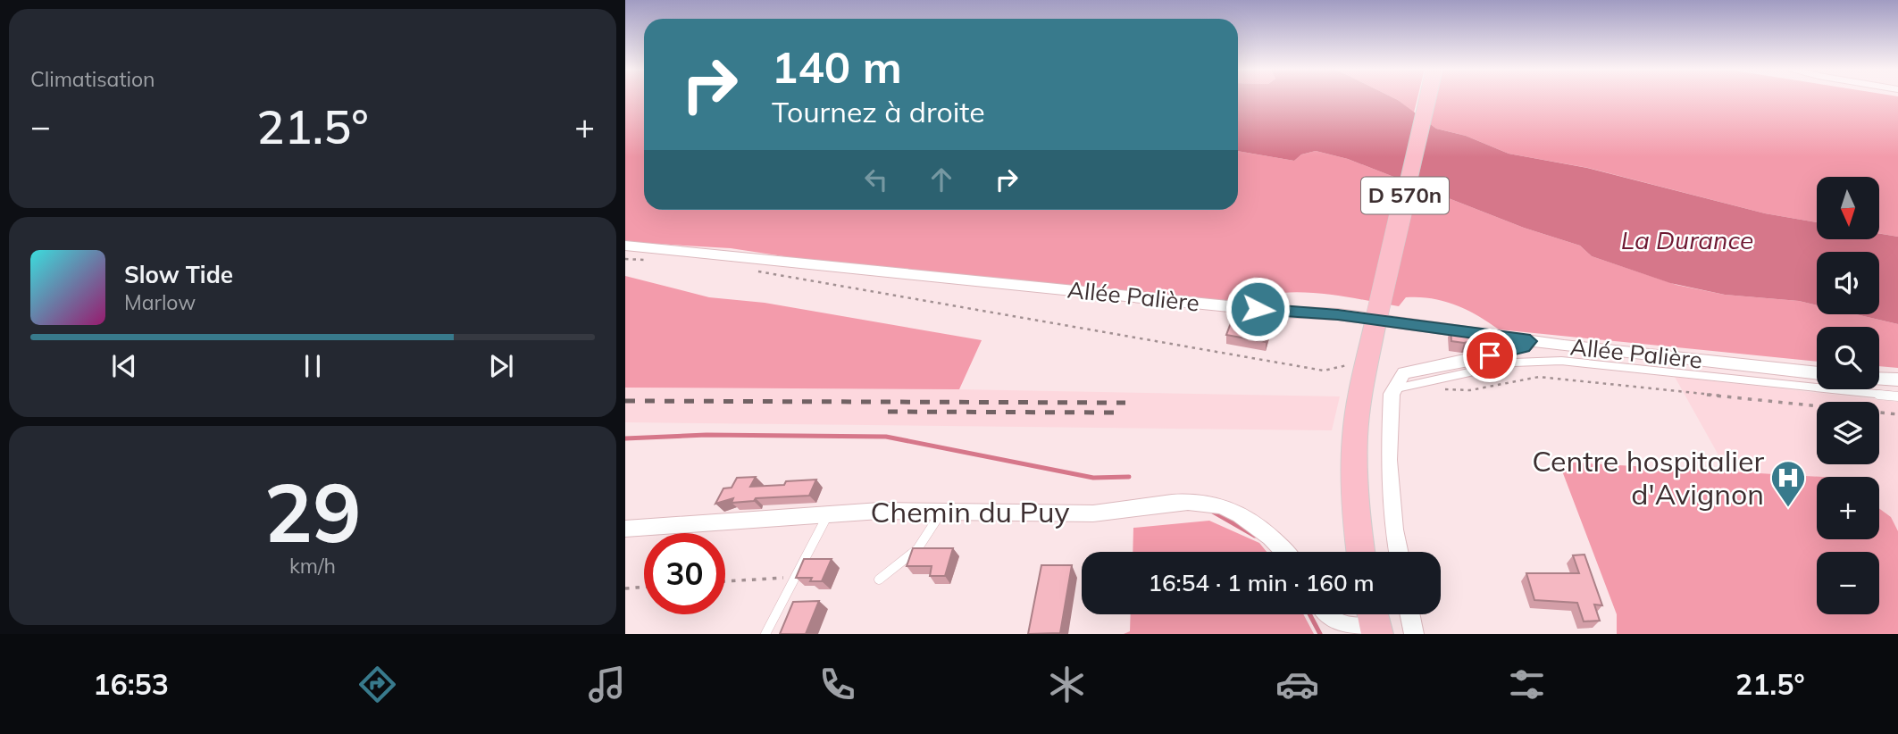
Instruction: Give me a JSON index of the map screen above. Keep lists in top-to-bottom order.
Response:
{
  "streets": {
    "main road": ["D 570n"],
    "street": ["Allée Palière", "Chemin du Puy"]
  },
  "water": ["La Durance"],
  "places": {
    "hospital": ["Centre hospitalier d'Avignon"]
  },
  "north": "bottom",
  "page": {
    "tile": [
      "Climatisation",
      ["29", "km/h"]
    ],
    "turn": ["140 m", "Tournez à droite"],
    "heat": ["−", "21.5°", "+"],
    "map_buttons": ["+", "−"],
    "song": ["Slow Tide", "Marlow"],
    "limit": "30",
    "trip": "16:54 · 1 min · 160 m",
    "tabs": ["16:53", "21.5°"]
  }
}
